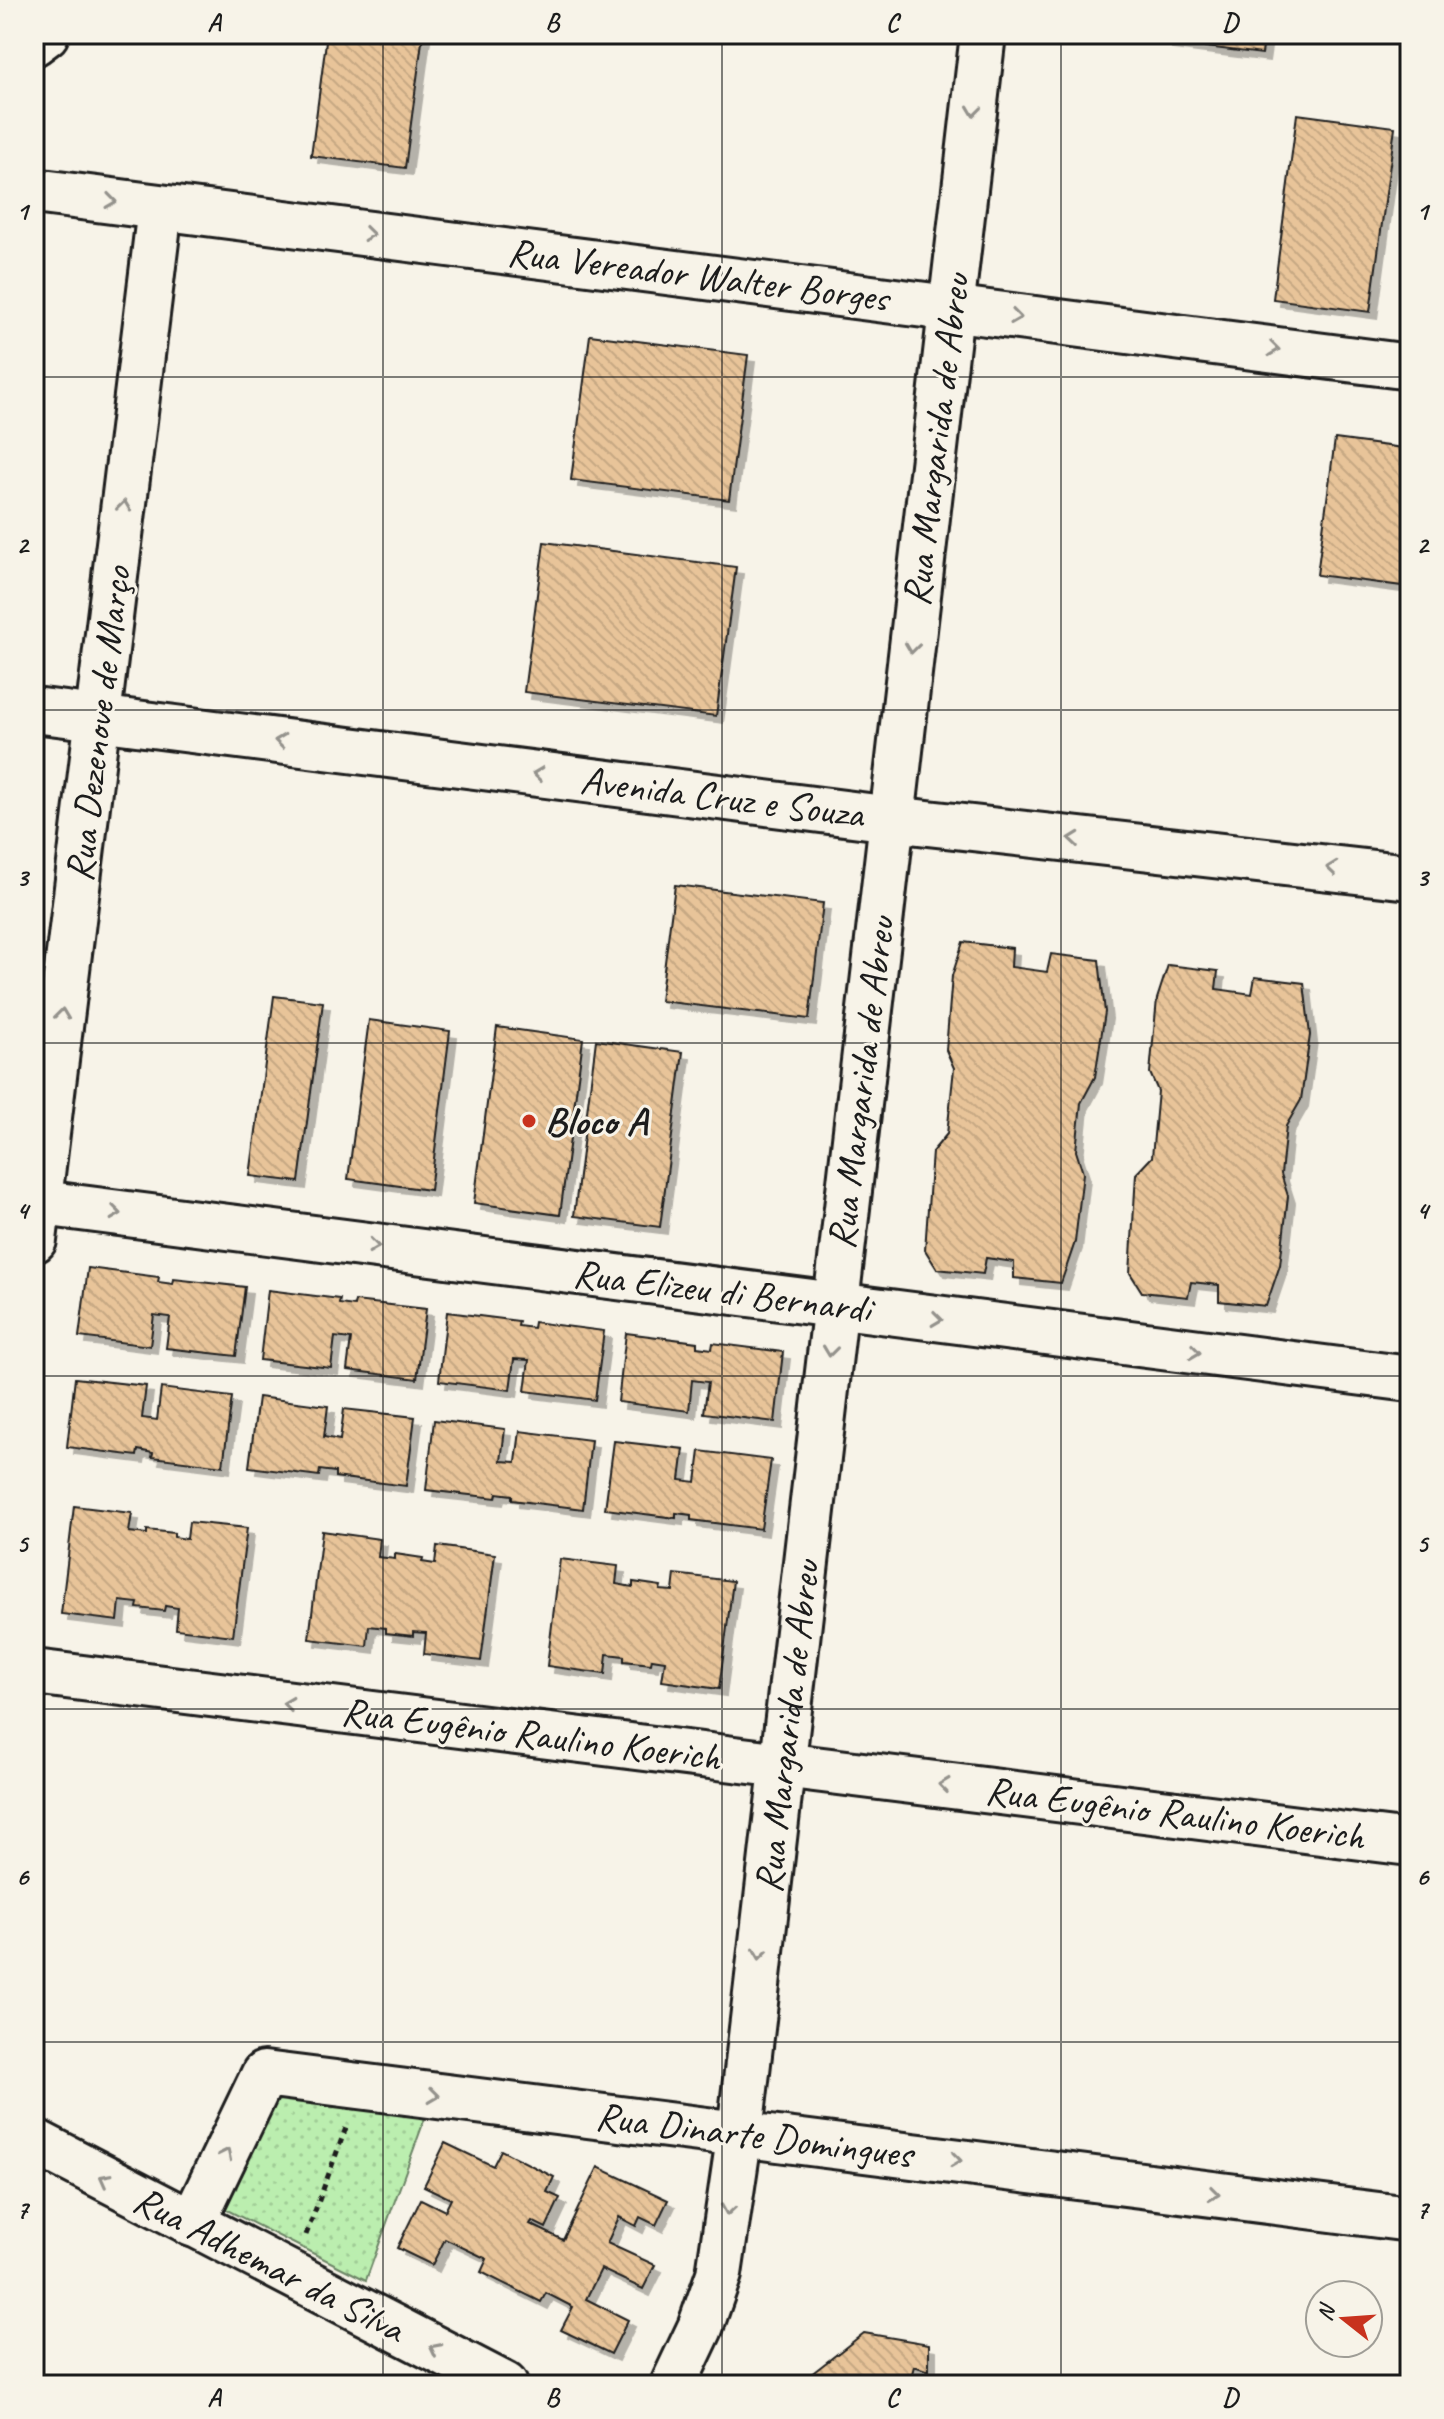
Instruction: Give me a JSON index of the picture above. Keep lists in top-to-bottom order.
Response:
{
  "streets": {
    "street": [
      "Rua Vereador Walter Borges",
      "Rua Margarida de Abreu",
      "Rua Dezenove de Março",
      "Avenida Cruz e Souza",
      "Rua Elizeu di Bernardi",
      "Rua Eugênio Raulino Koerich",
      "Rua Dinarte Domingues",
      "Rua Adhemar da Silva"
    ]
  },
  "crossings": [
    ["Rua Vereador Walter Borges", "Rua Margarida de Abreu"],
    ["Rua Vereador Walter Borges", "Rua Dezenove de Março"],
    ["Rua Margarida de Abreu", "Avenida Cruz e Souza"],
    ["Rua Margarida de Abreu", "Rua Elizeu di Bernardi"],
    ["Rua Margarida de Abreu", "Rua Eugênio Raulino Koerich"],
    ["Rua Margarida de Abreu", "Rua Dinarte Domingues"],
    ["Rua Dezenove de Março", "Avenida Cruz e Souza"],
    ["Rua Dezenove de Março", "Rua Elizeu di Bernardi"],
    ["Rua Dinarte Domingues", "Rua Adhemar da Silva"]
  ],
  "one_way": [
    "Rua Vereador Walter Borges",
    "Rua Margarida de Abreu",
    "Rua Dezenove de Março",
    "Avenida Cruz e Souza",
    "Rua Elizeu di Bernardi",
    "Rua Eugênio Raulino Koerich",
    "Rua Dinarte Domingues",
    "Rua Adhemar da Silva"
  ],
  "places": ["Bloco A"],
  "north": "left",
  "grid": {
    "columns": [
      "A",
      "B",
      "C",
      "D"
    ],
    "rows": [
      "1",
      "2",
      "3",
      "4",
      "5",
      "6",
      "7"
    ]
  }
}
